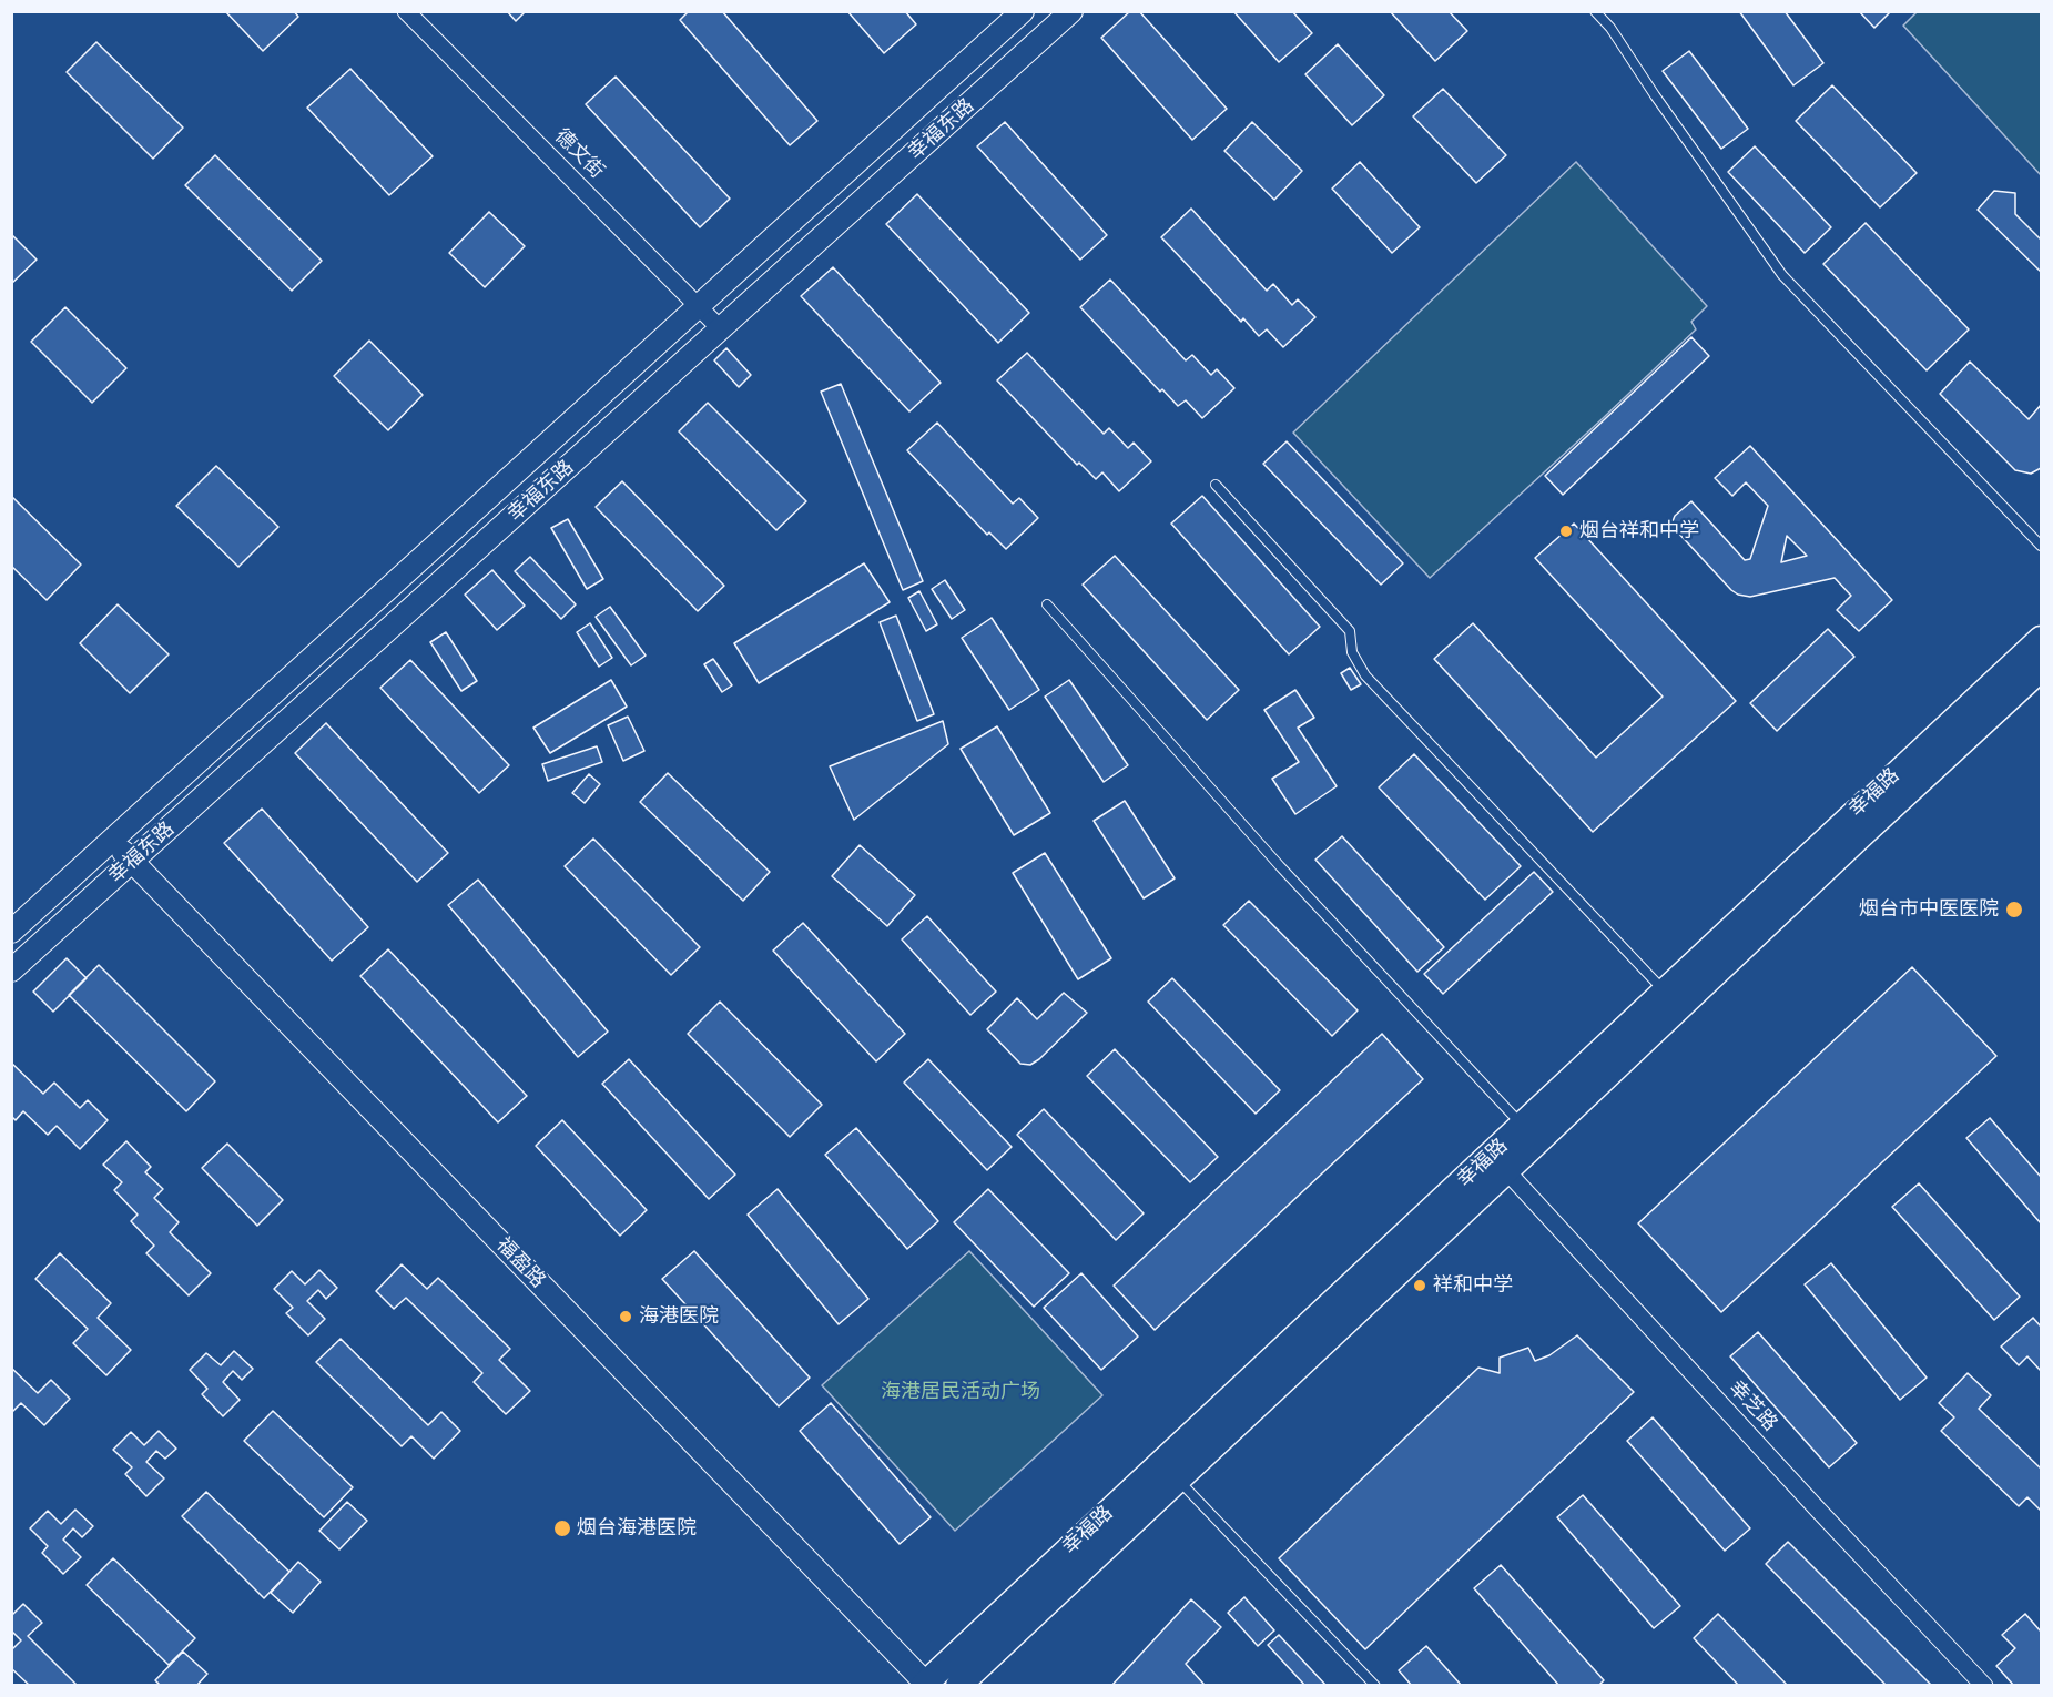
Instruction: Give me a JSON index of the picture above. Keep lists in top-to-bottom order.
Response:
{
  "streets": {
    "main road": ["幸福路"],
    "street": [
      "幸福东路",
      "德文街",
      "福盈路",
      "幸芝路"
    ]
  },
  "crossings": [
    ["幸福东路", "德文街"],
    ["幸福东路", "福盈路"],
    ["幸福路", "福盈路"],
    ["幸福路", "幸芝路"]
  ],
  "parks": ["海港居民活动广场"],
  "places": [
    "烟台祥和中学",
    "烟台市中医医院",
    "祥和中学",
    "海港医院",
    "烟台海港医院"
  ]
}
